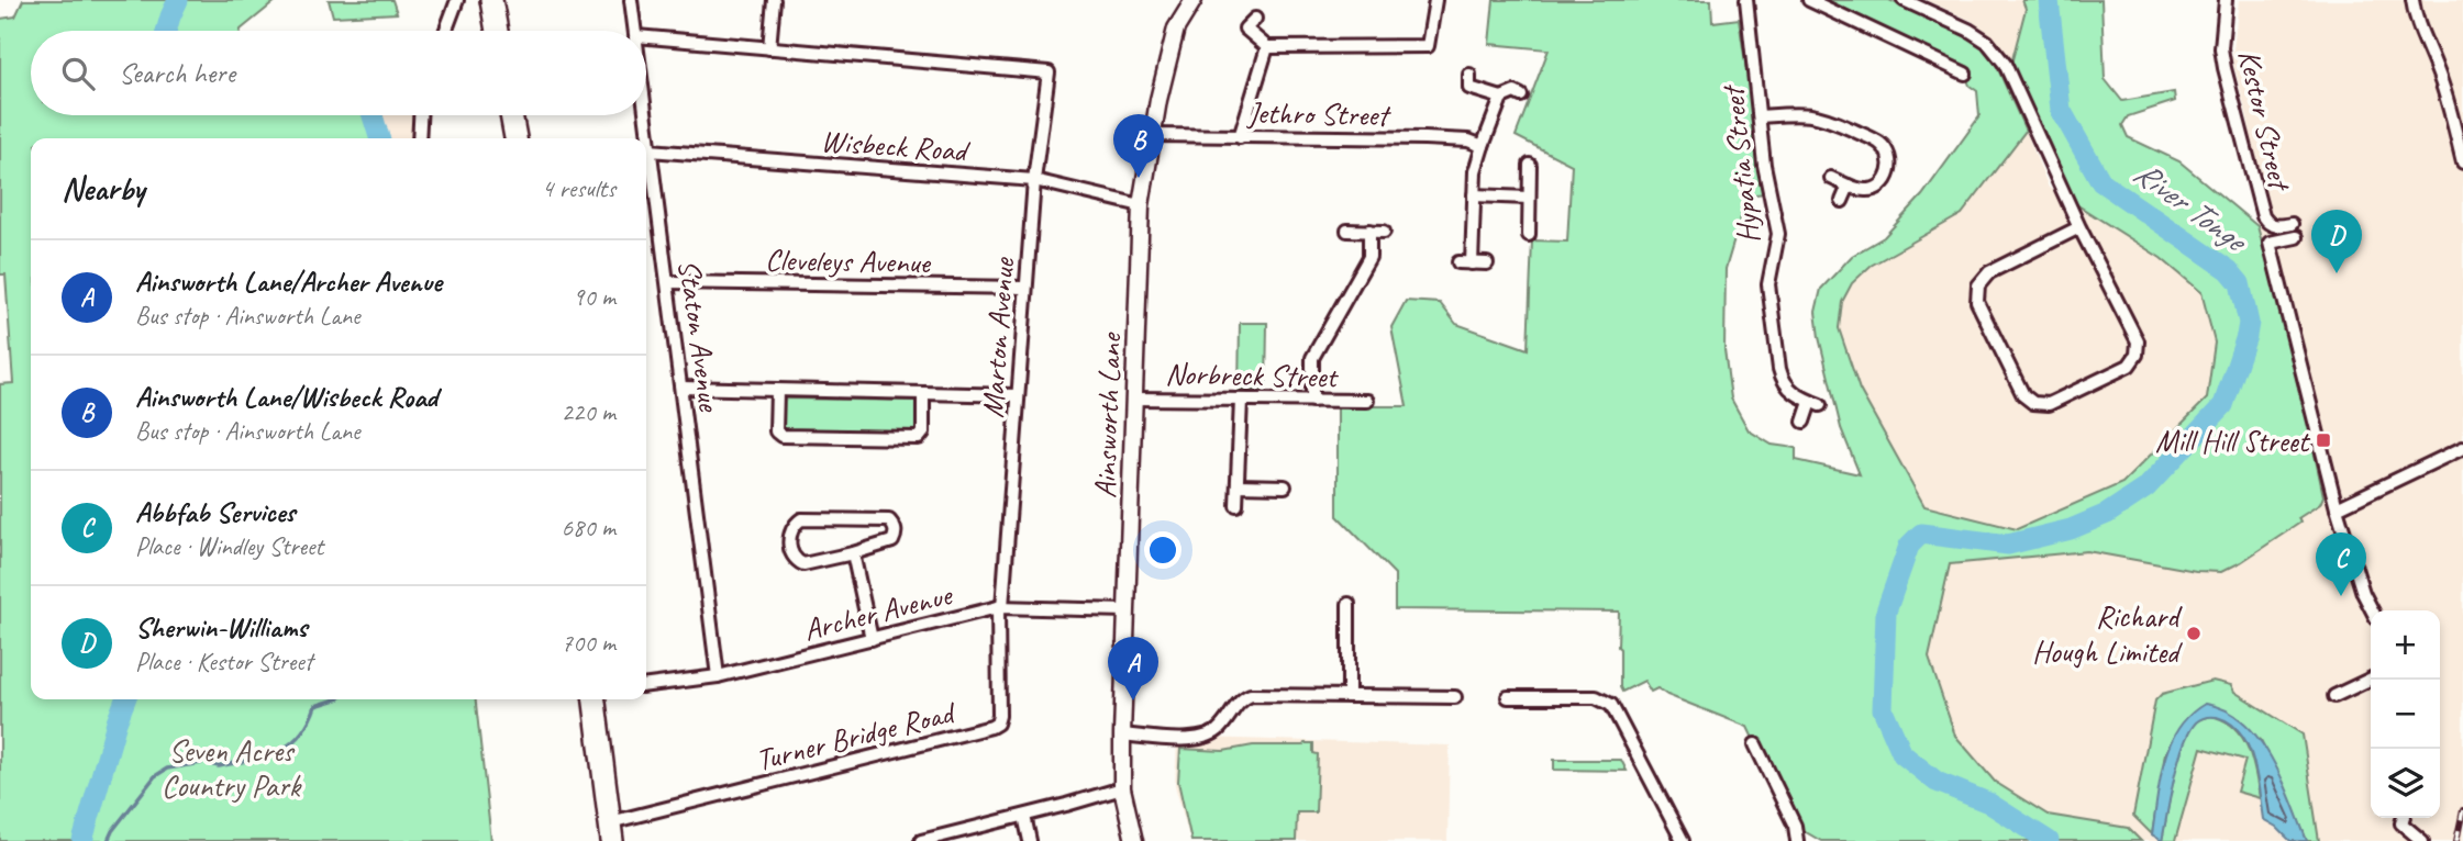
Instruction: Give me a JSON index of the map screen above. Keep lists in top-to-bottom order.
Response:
{
  "streets": {
    "main road": ["Ainsworth Lane"],
    "street": [
      "Jethro Street",
      "Kestor Street",
      "Wisbeck Road",
      "Hypatia Street",
      "Cleveleys Avenue",
      "Staton Avenue",
      "Marton Avenue",
      "Norbreck Street",
      "Archer Avenue",
      "Turner Bridge Road"
    ]
  },
  "crossings": [
    ["Jethro Street", "Ainsworth Lane"],
    ["Wisbeck Road", "Marton Avenue"],
    ["Wisbeck Road", "Ainsworth Lane"],
    ["Cleveleys Avenue", "Staton Avenue"],
    ["Cleveleys Avenue", "Marton Avenue"],
    ["Staton Avenue", "Archer Avenue"],
    ["Marton Avenue", "Archer Avenue"],
    ["Marton Avenue", "Turner Bridge Road"],
    ["Norbreck Street", "Ainsworth Lane"],
    ["Ainsworth Lane", "Archer Avenue"],
    ["Archer Avenue", "Turner Bridge Road"]
  ],
  "water": ["River Tonge"],
  "parks": ["Seven Acres Country Park"],
  "places": {
    "transit": ["Mill Hill Street"],
    "other": ["Richard Hough Limited"]
  },
  "page": {
    "search": "Search here",
    "pins": [
      "B",
      "D",
      "C",
      "A"
    ],
    "heading": ["Nearby", "4 results"],
    "list": [
      {
        "mark": "A",
        "name": "Ainsworth Lane/Archer Avenue",
        "note": "Bus stop · Ainsworth Lane",
        "value": "90 m"
      },
      {
        "mark": "B",
        "name": "Ainsworth Lane/Wisbeck Road",
        "note": "Bus stop · Ainsworth Lane",
        "value": "220 m"
      },
      {
        "mark": "C",
        "name": "Abbfab Services",
        "note": "Place · Windley Street",
        "value": "680 m"
      },
      {
        "mark": "D",
        "name": "Sherwin-Williams",
        "note": "Place · Kestor Street",
        "value": "700 m"
      }
    ],
    "map_buttons": ["+", "−"]
  }
}
